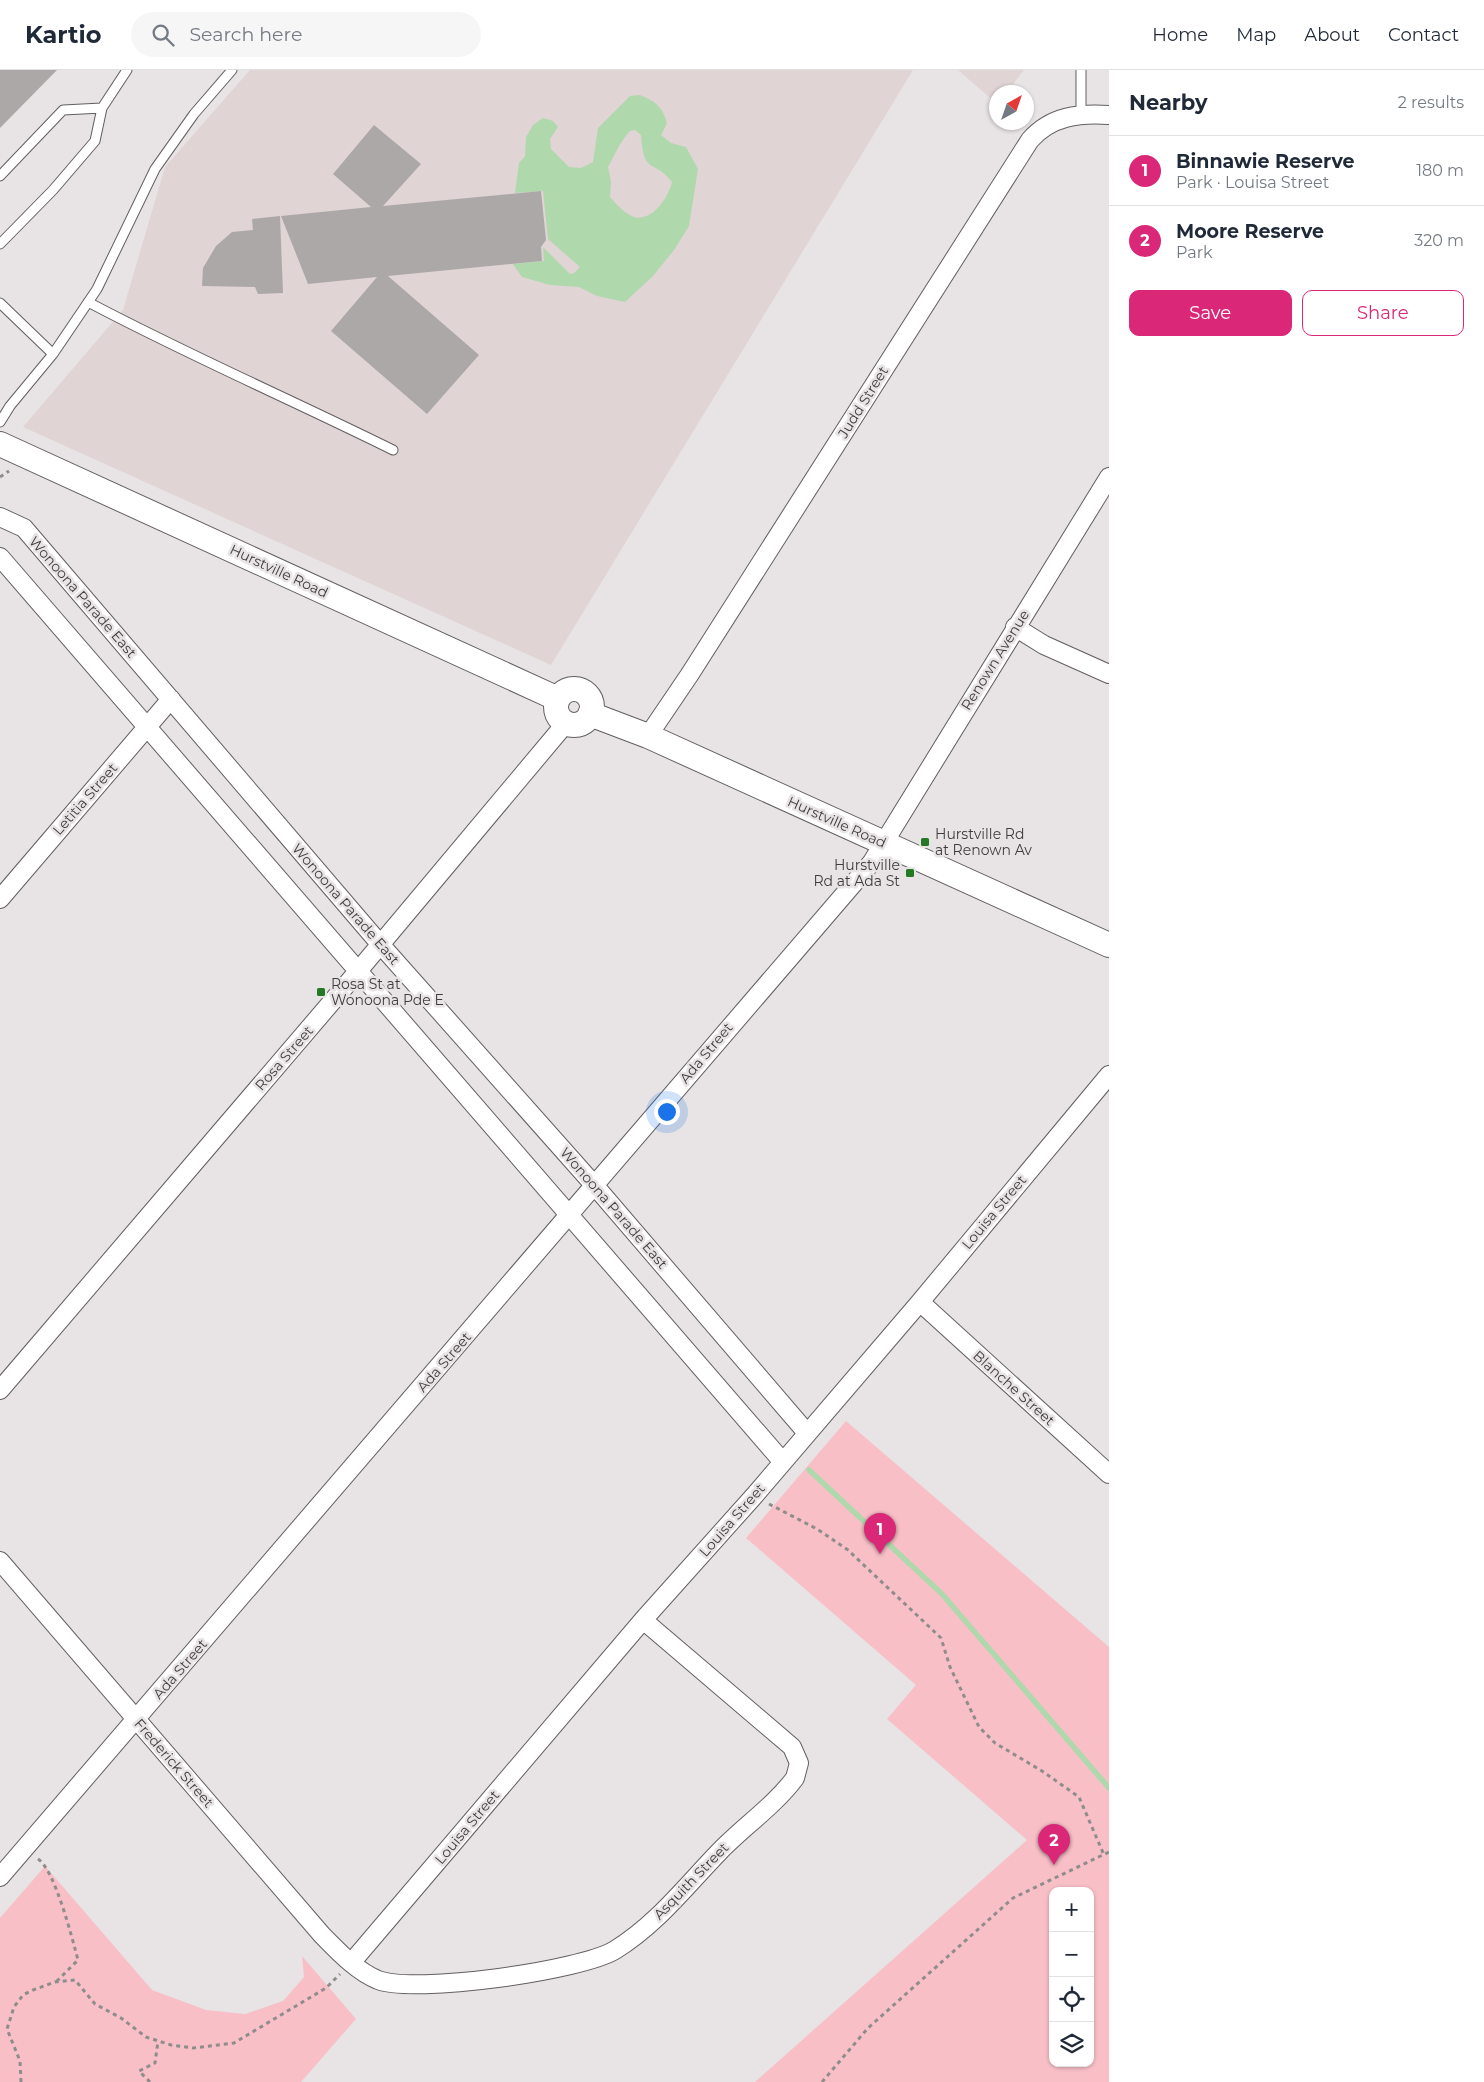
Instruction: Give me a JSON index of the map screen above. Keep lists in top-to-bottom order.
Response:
{
  "streets": {
    "main road": ["Hurstville Road"],
    "street": [
      "Judd Street",
      "Wonoona Parade East",
      "Renown Avenue",
      "Letitia Street",
      "Ada Street",
      "Rosa Street",
      "Louisa Street",
      "Blanche Street",
      "Frederick Street",
      "Asquith Street"
    ]
  },
  "crossings": [
    ["Judd Street", "Hurstville Road"],
    ["Hurstville Road", "Renown Avenue"],
    ["Hurstville Road", "Ada Street"],
    ["Hurstville Road", "Rosa Street"],
    ["Wonoona Parade East", "Letitia Street"],
    ["Wonoona Parade East", "Ada Street"],
    ["Wonoona Parade East", "Rosa Street"],
    ["Wonoona Parade East", "Louisa Street"],
    ["Renown Avenue", "Ada Street"],
    ["Ada Street", "Frederick Street"],
    ["Louisa Street", "Blanche Street"],
    ["Louisa Street", "Frederick Street"],
    ["Louisa Street", "Asquith Street"],
    ["Frederick Street", "Asquith Street"]
  ],
  "places": {
    "transit": ["Hurstville Rd at Renown Av", "Hurstville Rd at Ada St", "Rosa St at Wonoona Pde E"]
  },
  "north": "top right",
  "page": {
    "header": "Kartio",
    "search": "Search here",
    "nav": [
      "Home",
      "Map",
      "About",
      "Contact"
    ],
    "heading": ["Nearby", "2 results"],
    "list": [
      {
        "mark": "1",
        "name": "Binnawie Reserve",
        "note": "Park · Louisa Street",
        "value": "180 m"
      },
      {
        "mark": "2",
        "name": "Moore Reserve",
        "note": "Park",
        "value": "320 m"
      }
    ],
    "buttons": ["Save", "Share"],
    "pins": ["1", "2"],
    "map_buttons": ["+", "−"]
  }
}
